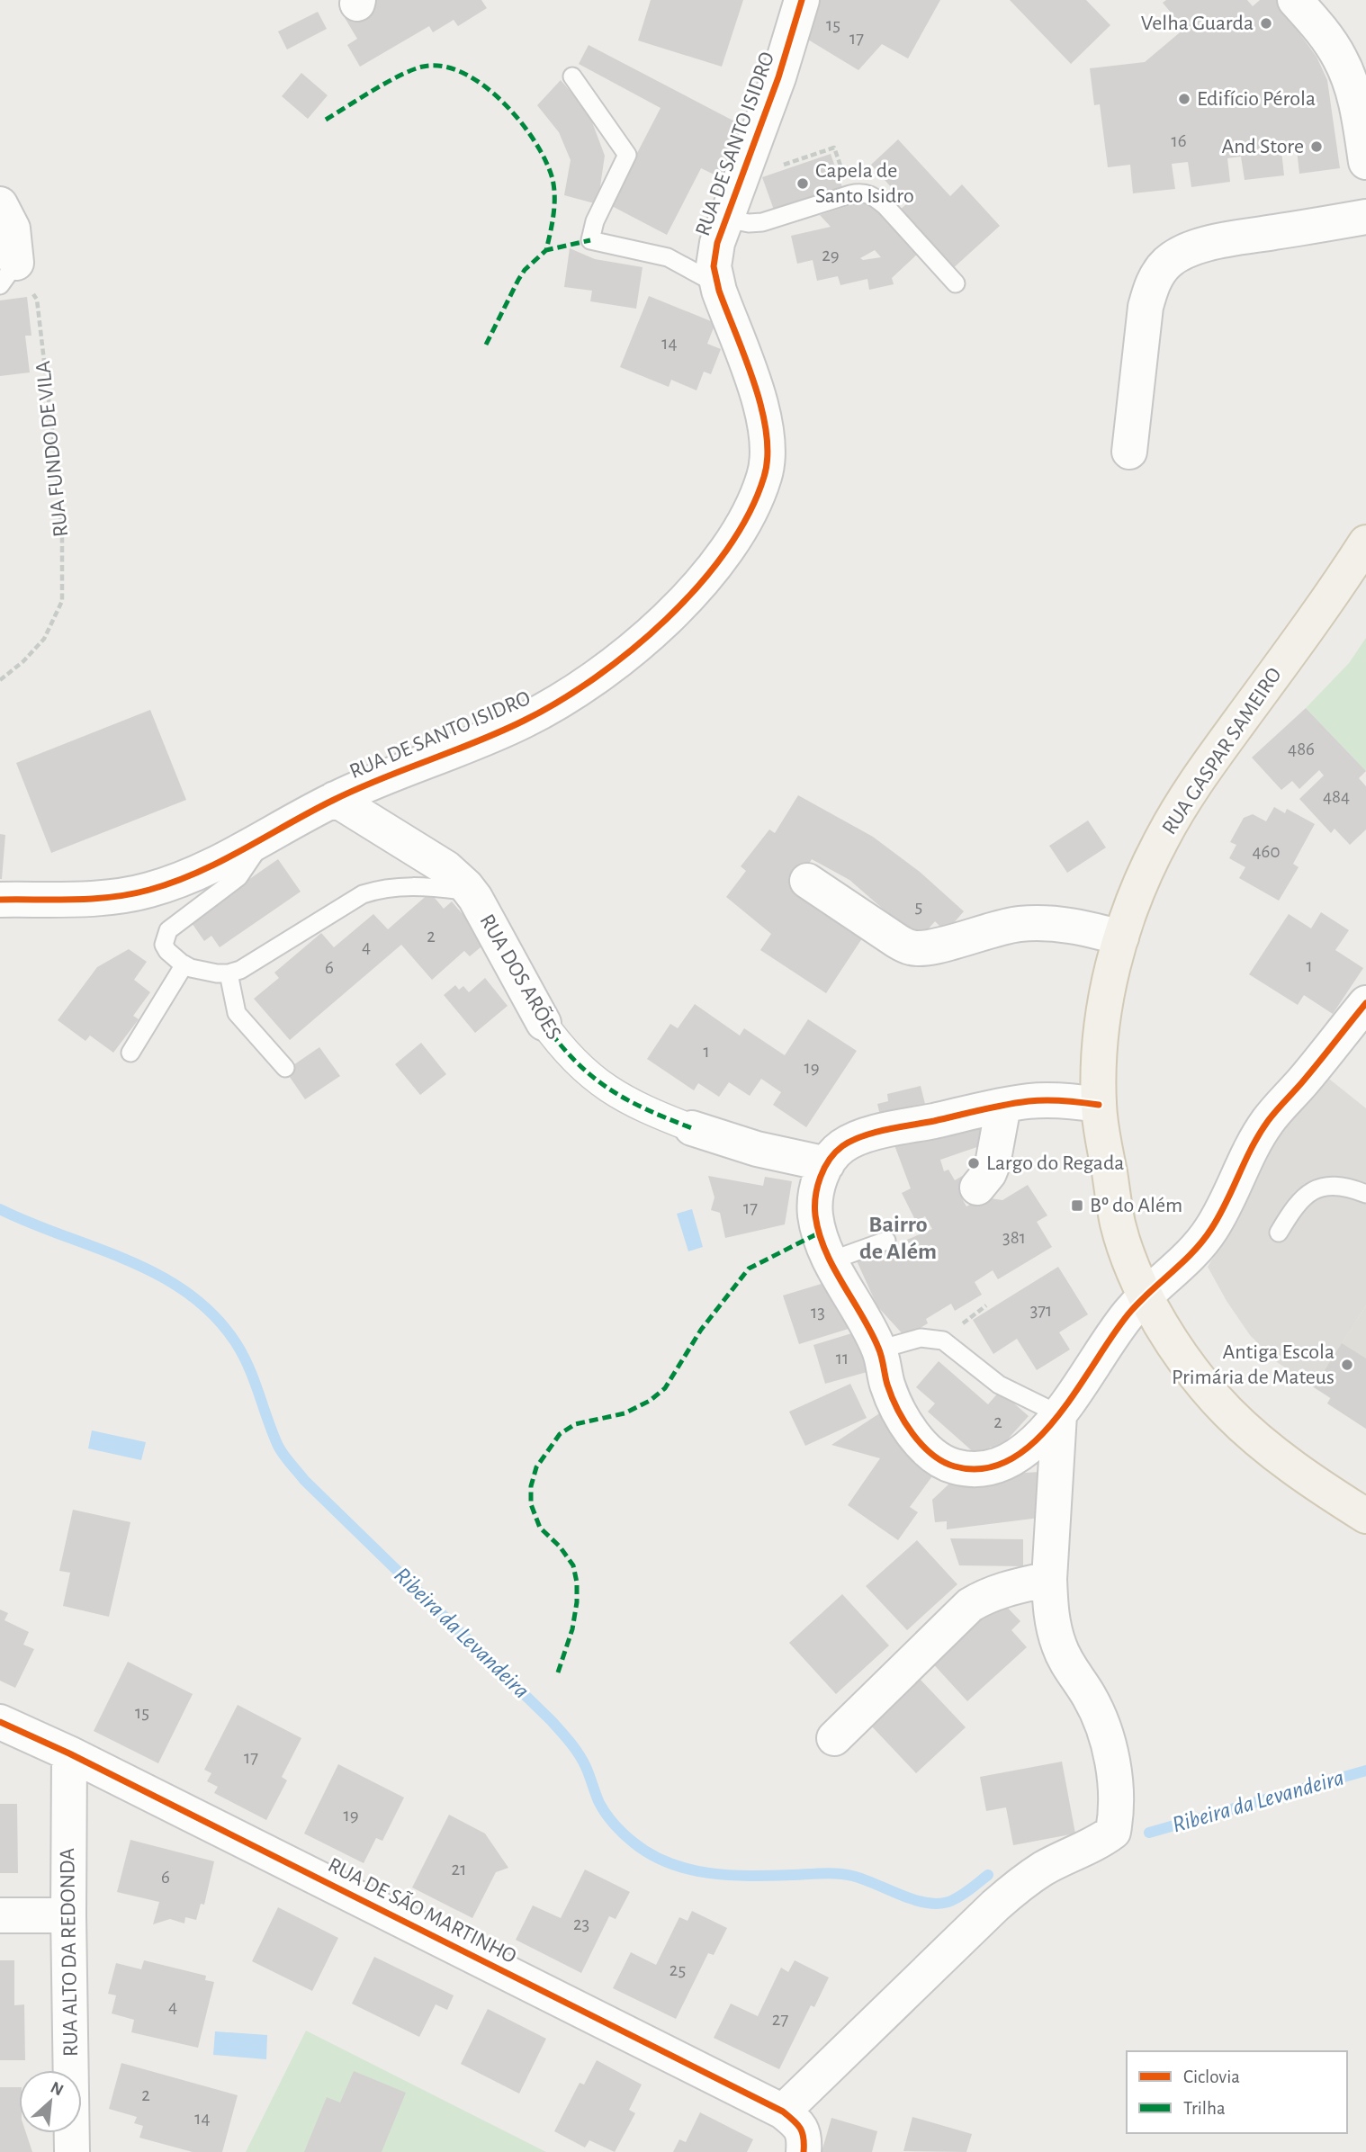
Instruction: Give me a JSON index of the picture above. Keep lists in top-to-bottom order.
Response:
{
  "streets": {
    "main road": ["RUA GASPAR SAMEIRO"],
    "street": [
      "RUA DE SANTO ISIDRO",
      "RUA DOS ARÕES",
      "RUA DE SÃO MARTINHO",
      "RUA ALTO DA REDONDA"
    ],
    "path": ["RUA FUNDO DE VILA"]
  },
  "crossings": [
    ["RUA DE SANTO ISIDRO", "RUA DOS ARÕES"],
    ["RUA DE SÃO MARTINHO", "RUA ALTO DA REDONDA"]
  ],
  "districts": ["Bairro de Além"],
  "water": ["Ribeira da Levandeira"],
  "places": {
    "other": [
      "Velha Guarda",
      "Edifício Pérola",
      "And Store",
      "Capela de Santo Isidro",
      "Largo do Regada",
      "Antiga Escola Primária de Mateus"
    ],
    "transit": ["Bº do Além"]
  },
  "house_numbers": [
    "15",
    "17",
    "16",
    "29",
    "14",
    "486",
    "484",
    "460",
    "5",
    "2",
    "4",
    "1",
    "6",
    "1",
    "19",
    "17",
    "381",
    "371",
    "13",
    "11",
    "2",
    "15",
    "17",
    "19",
    "21",
    "6",
    "23",
    "25",
    "4",
    "27",
    "2",
    "14"
  ],
  "legend": ["Ciclovia", "Trilha"],
  "north": "top right"
}
